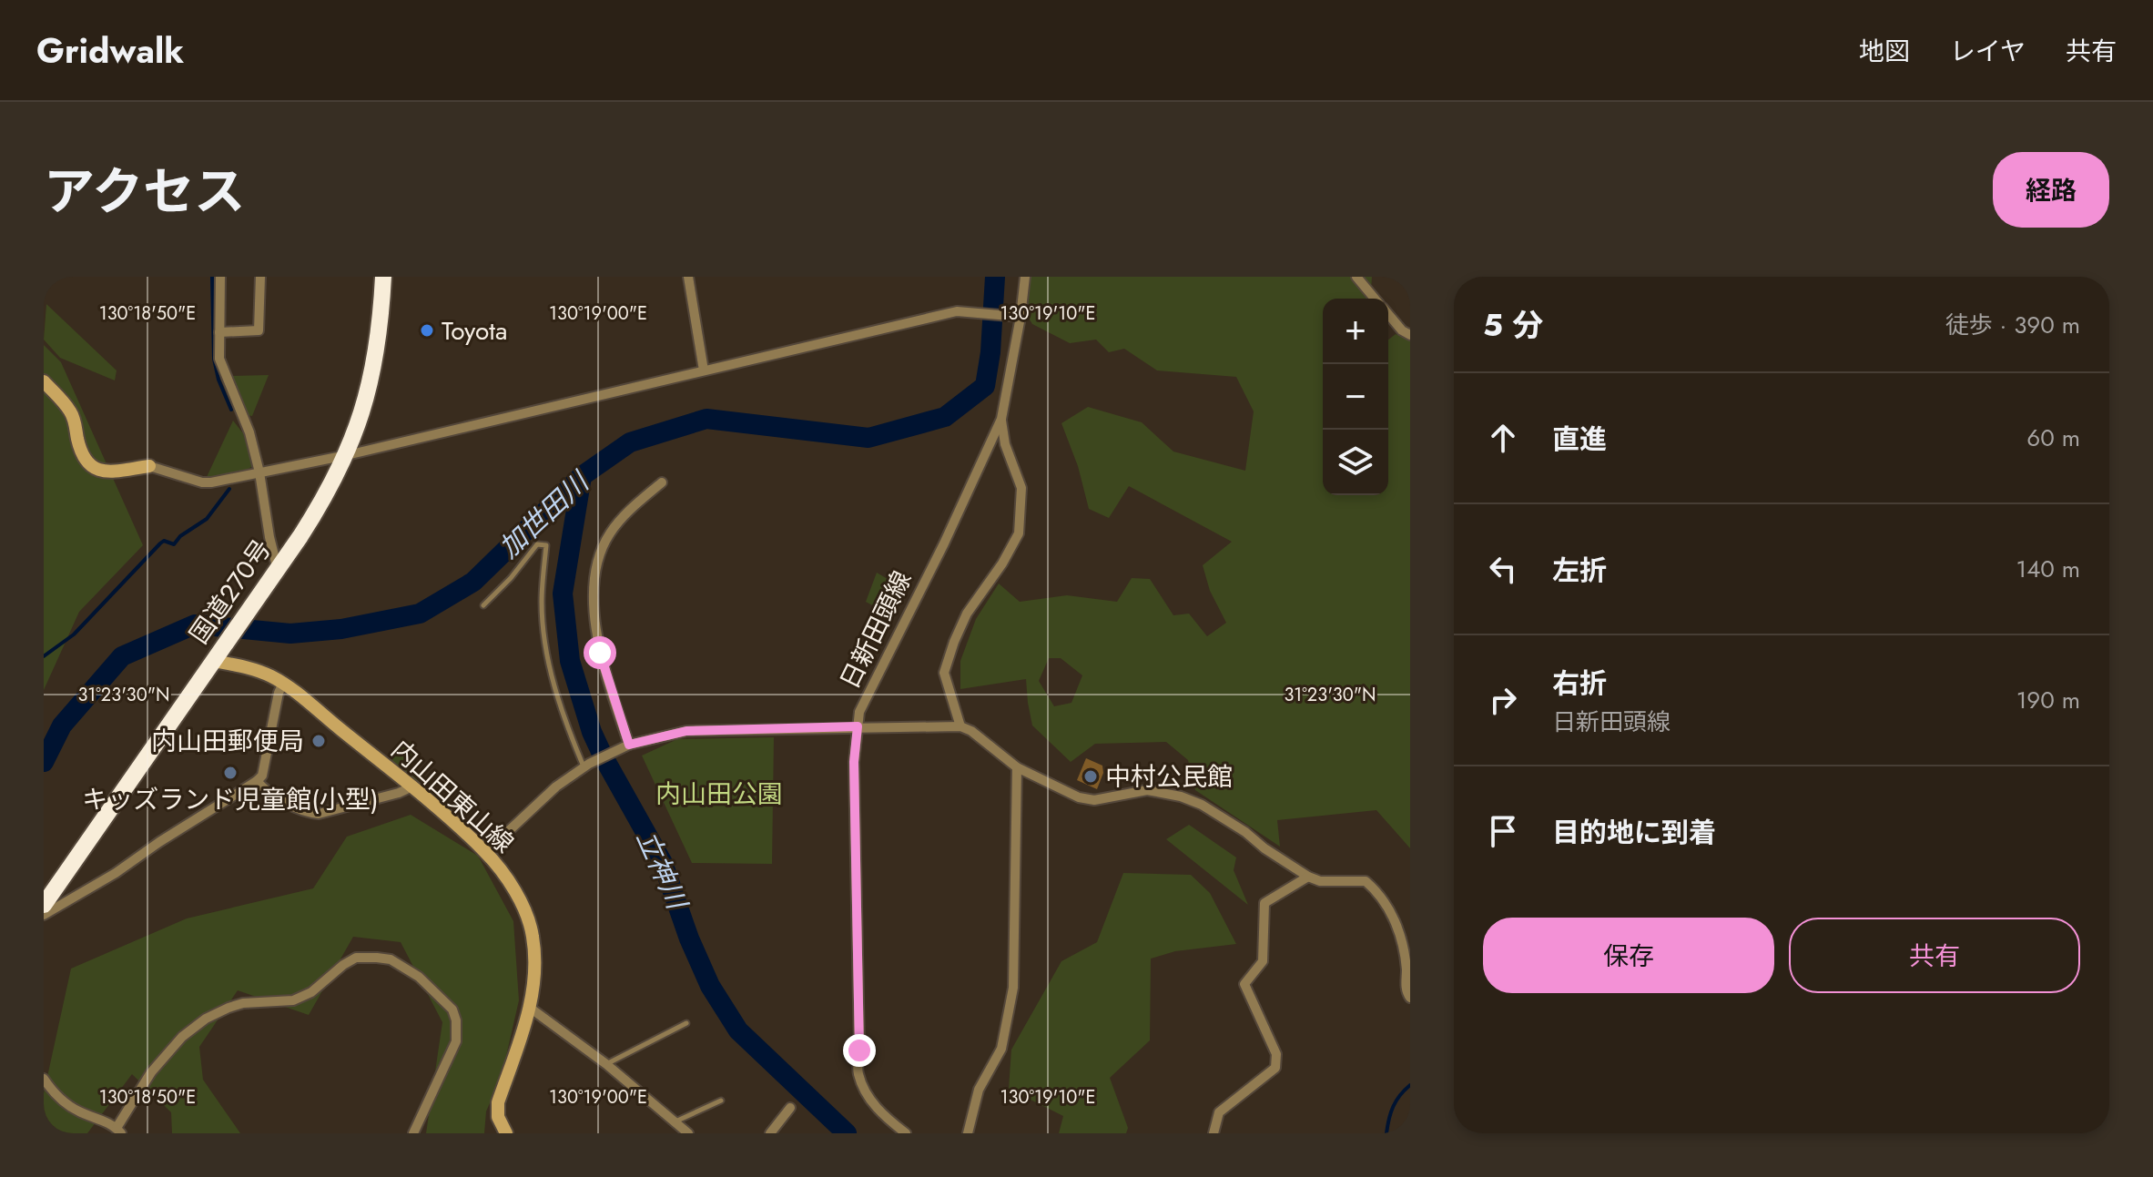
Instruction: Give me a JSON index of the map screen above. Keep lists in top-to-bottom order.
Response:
{
  "streets": {
    "highway": ["国道270号"],
    "street": ["日新田頭線", "内山田東山線"]
  },
  "crossings": [
    ["国道270号", "内山田東山線"]
  ],
  "water": ["加世田川", "立神川"],
  "parks": ["内山田公園"],
  "places": [
    "Toyota",
    "内山田郵便局",
    "キッズランド児童館(小型)",
    "中村公民館"
  ],
  "page": {
    "header": "Gridwalk",
    "nav": ["地図", "レイヤ", "共有"],
    "title": "アクセス",
    "buttons": [
      "経路",
      ["保存", "共有"]
    ],
    "heading": ["5 分", "徒歩 · 390 m"],
    "map_buttons": ["+", "−"],
    "list": [
      ["直進", "60 m"],
      ["左折", "140 m"],
      ["右折", "日新田頭線", "190 m"],
      "目的地に到着"
    ]
  },
  "coordinates": [
    "130°18'50\"E",
    "130°19'00\"E",
    "130°19'10\"E",
    "31°23'30\"N"
  ]
}
